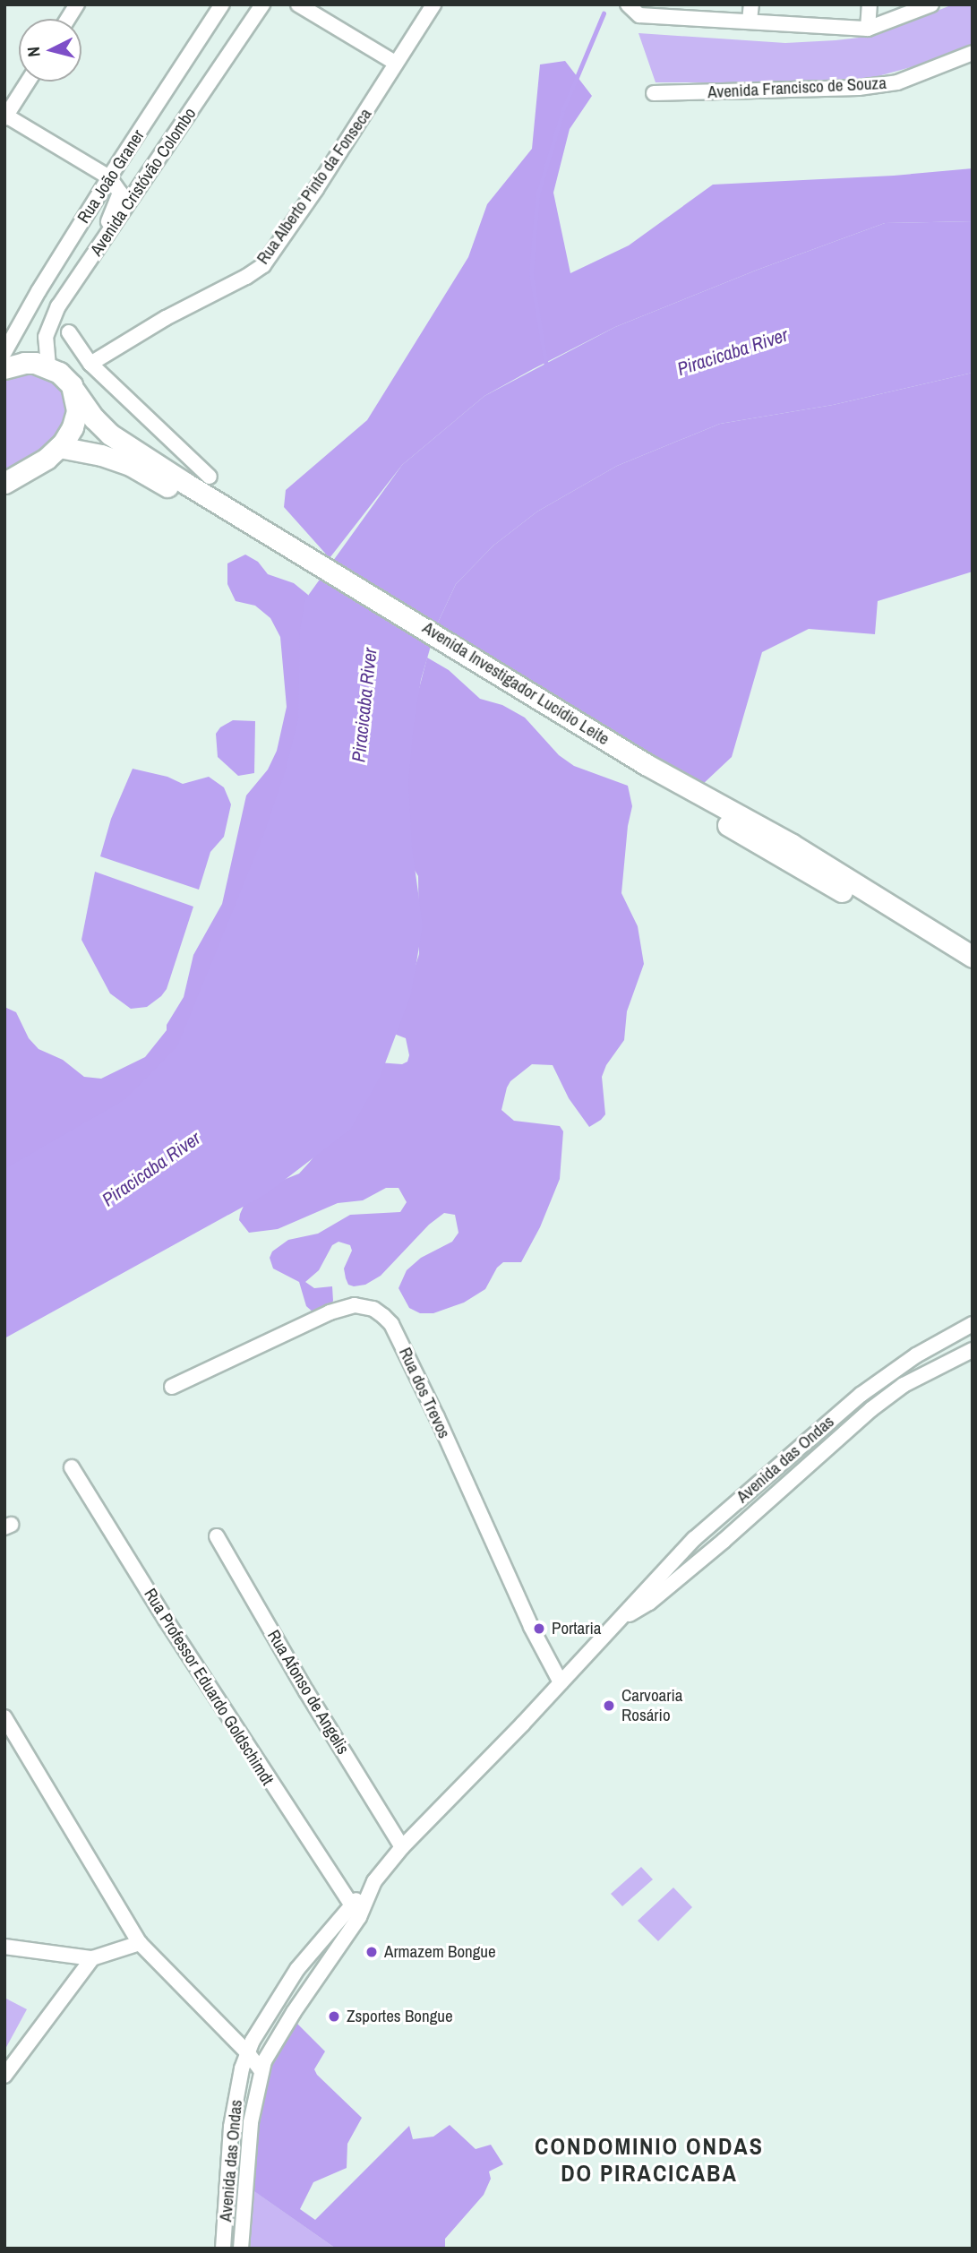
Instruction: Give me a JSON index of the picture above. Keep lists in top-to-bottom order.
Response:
{
  "streets": {
    "main road": ["Avenida Investigador Lucídio Leite"],
    "street": [
      "Avenida Francisco de Souza",
      "Rua João Graner",
      "Avenida Cristóvão Colombo",
      "Rua Alberto Pinto da Fonseca",
      "Rua dos Trevos",
      "Avenida das Ondas",
      "Rua Professor Eduardo Goldschimdt",
      "Rua Afonso de Angelis"
    ]
  },
  "crossings": [
    ["Avenida Cristóvão Colombo", "Avenida Investigador Lucídio Leite"],
    ["Rua dos Trevos", "Avenida das Ondas"],
    ["Avenida das Ondas", "Rua Professor Eduardo Goldschimdt"],
    ["Avenida das Ondas", "Rua Afonso de Angelis"]
  ],
  "districts": ["CONDOMINIO ONDAS DO PIRACICABA"],
  "water": ["Piracicaba River"],
  "places": [
    "Portaria",
    "Carvoaria Rosário",
    "Armazem Bongue",
    "Zsportes Bongue"
  ],
  "north": "left"
}
